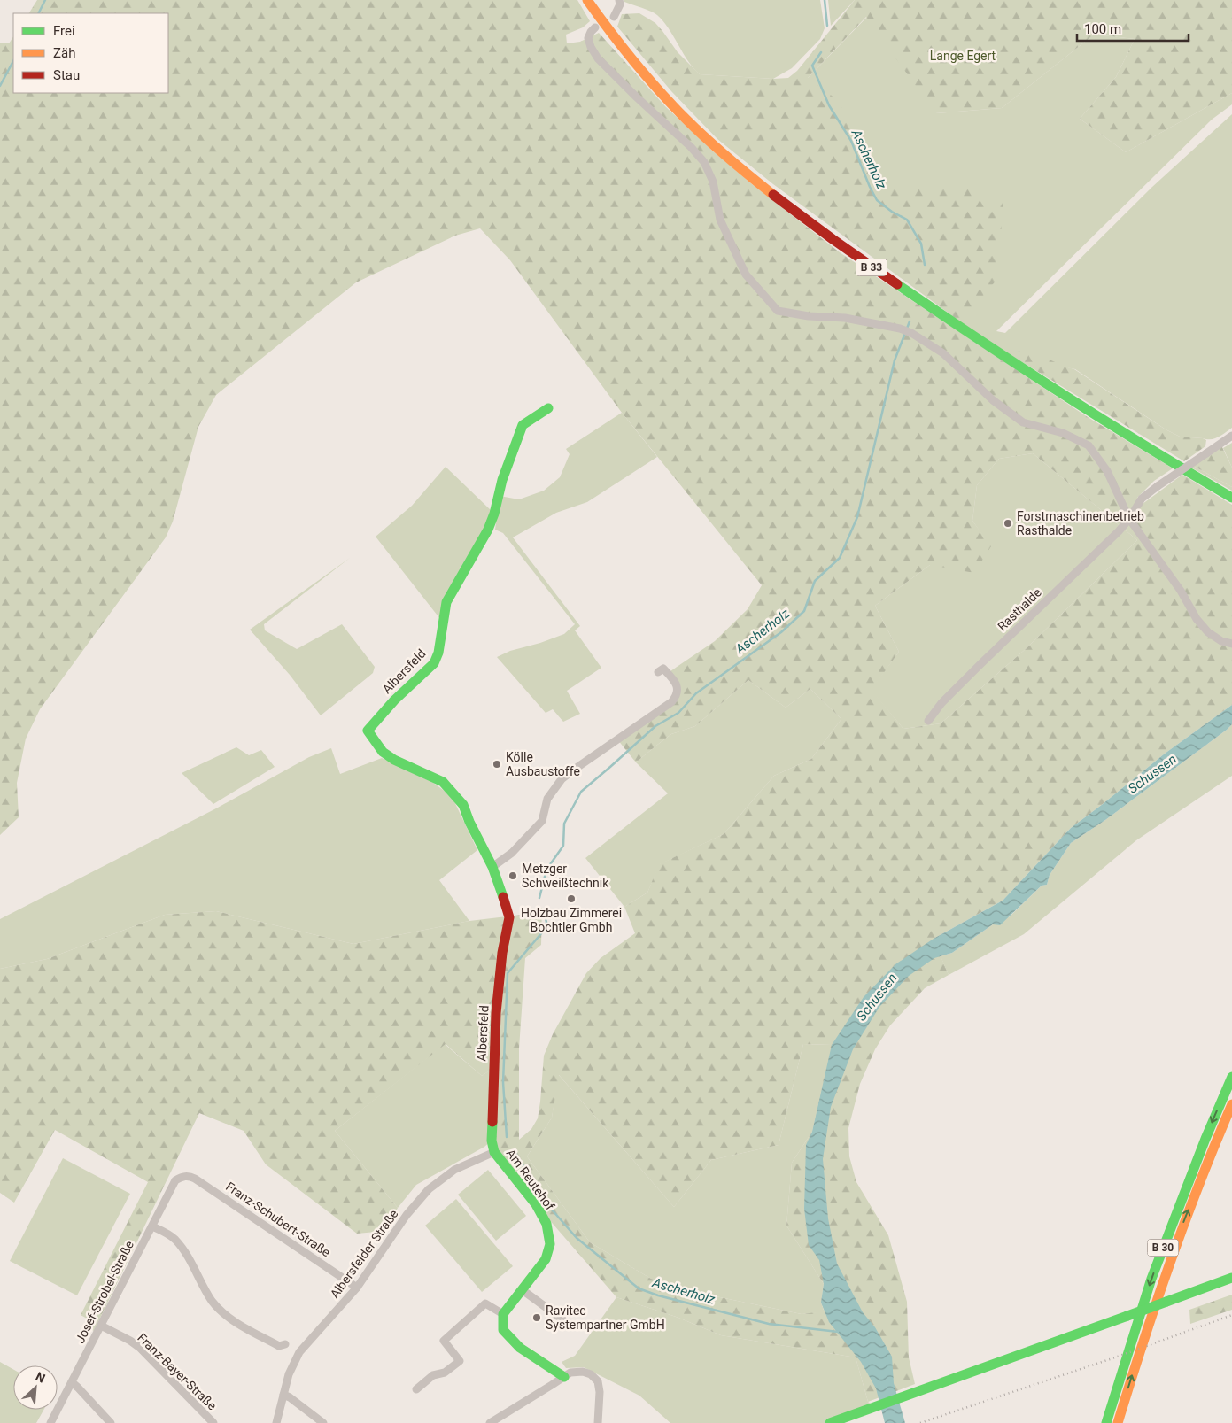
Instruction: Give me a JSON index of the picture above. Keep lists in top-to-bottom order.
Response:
{
  "streets": {
    "main road": [
      "B 33",
      "Albersfeld",
      "Am Reutehof",
      "B 30"
    ],
    "street": [
      "Rasthalde",
      "Franz-Schubert-Straße",
      "Albersfelder Straße",
      "Josef-Strobel-Straße",
      "Franz-Bayer-Straße"
    ]
  },
  "crossings": [
    ["Albersfeld", "Am Reutehof"],
    ["Albersfeld", "Albersfelder Straße"],
    ["Am Reutehof", "Albersfelder Straße"],
    ["Franz-Schubert-Straße", "Albersfelder Straße"],
    ["Franz-Schubert-Straße", "Josef-Strobel-Straße"],
    ["Josef-Strobel-Straße", "Franz-Bayer-Straße"]
  ],
  "water": ["Ascherholz", "Schussen"],
  "parks": ["Lange Egert"],
  "places": [
    "Forstmaschinenbetrieb Rasthalde",
    "Kölle Ausbaustoffe",
    "Metzger Schweißtechnik",
    "Holzbau Zimmerei Bochtler Gmbh",
    "Ravitec Systempartner GmbH"
  ],
  "legend": ["Frei", "Zäh", "Stau"],
  "scale_bar": "100 m",
  "north": "top right"
}
